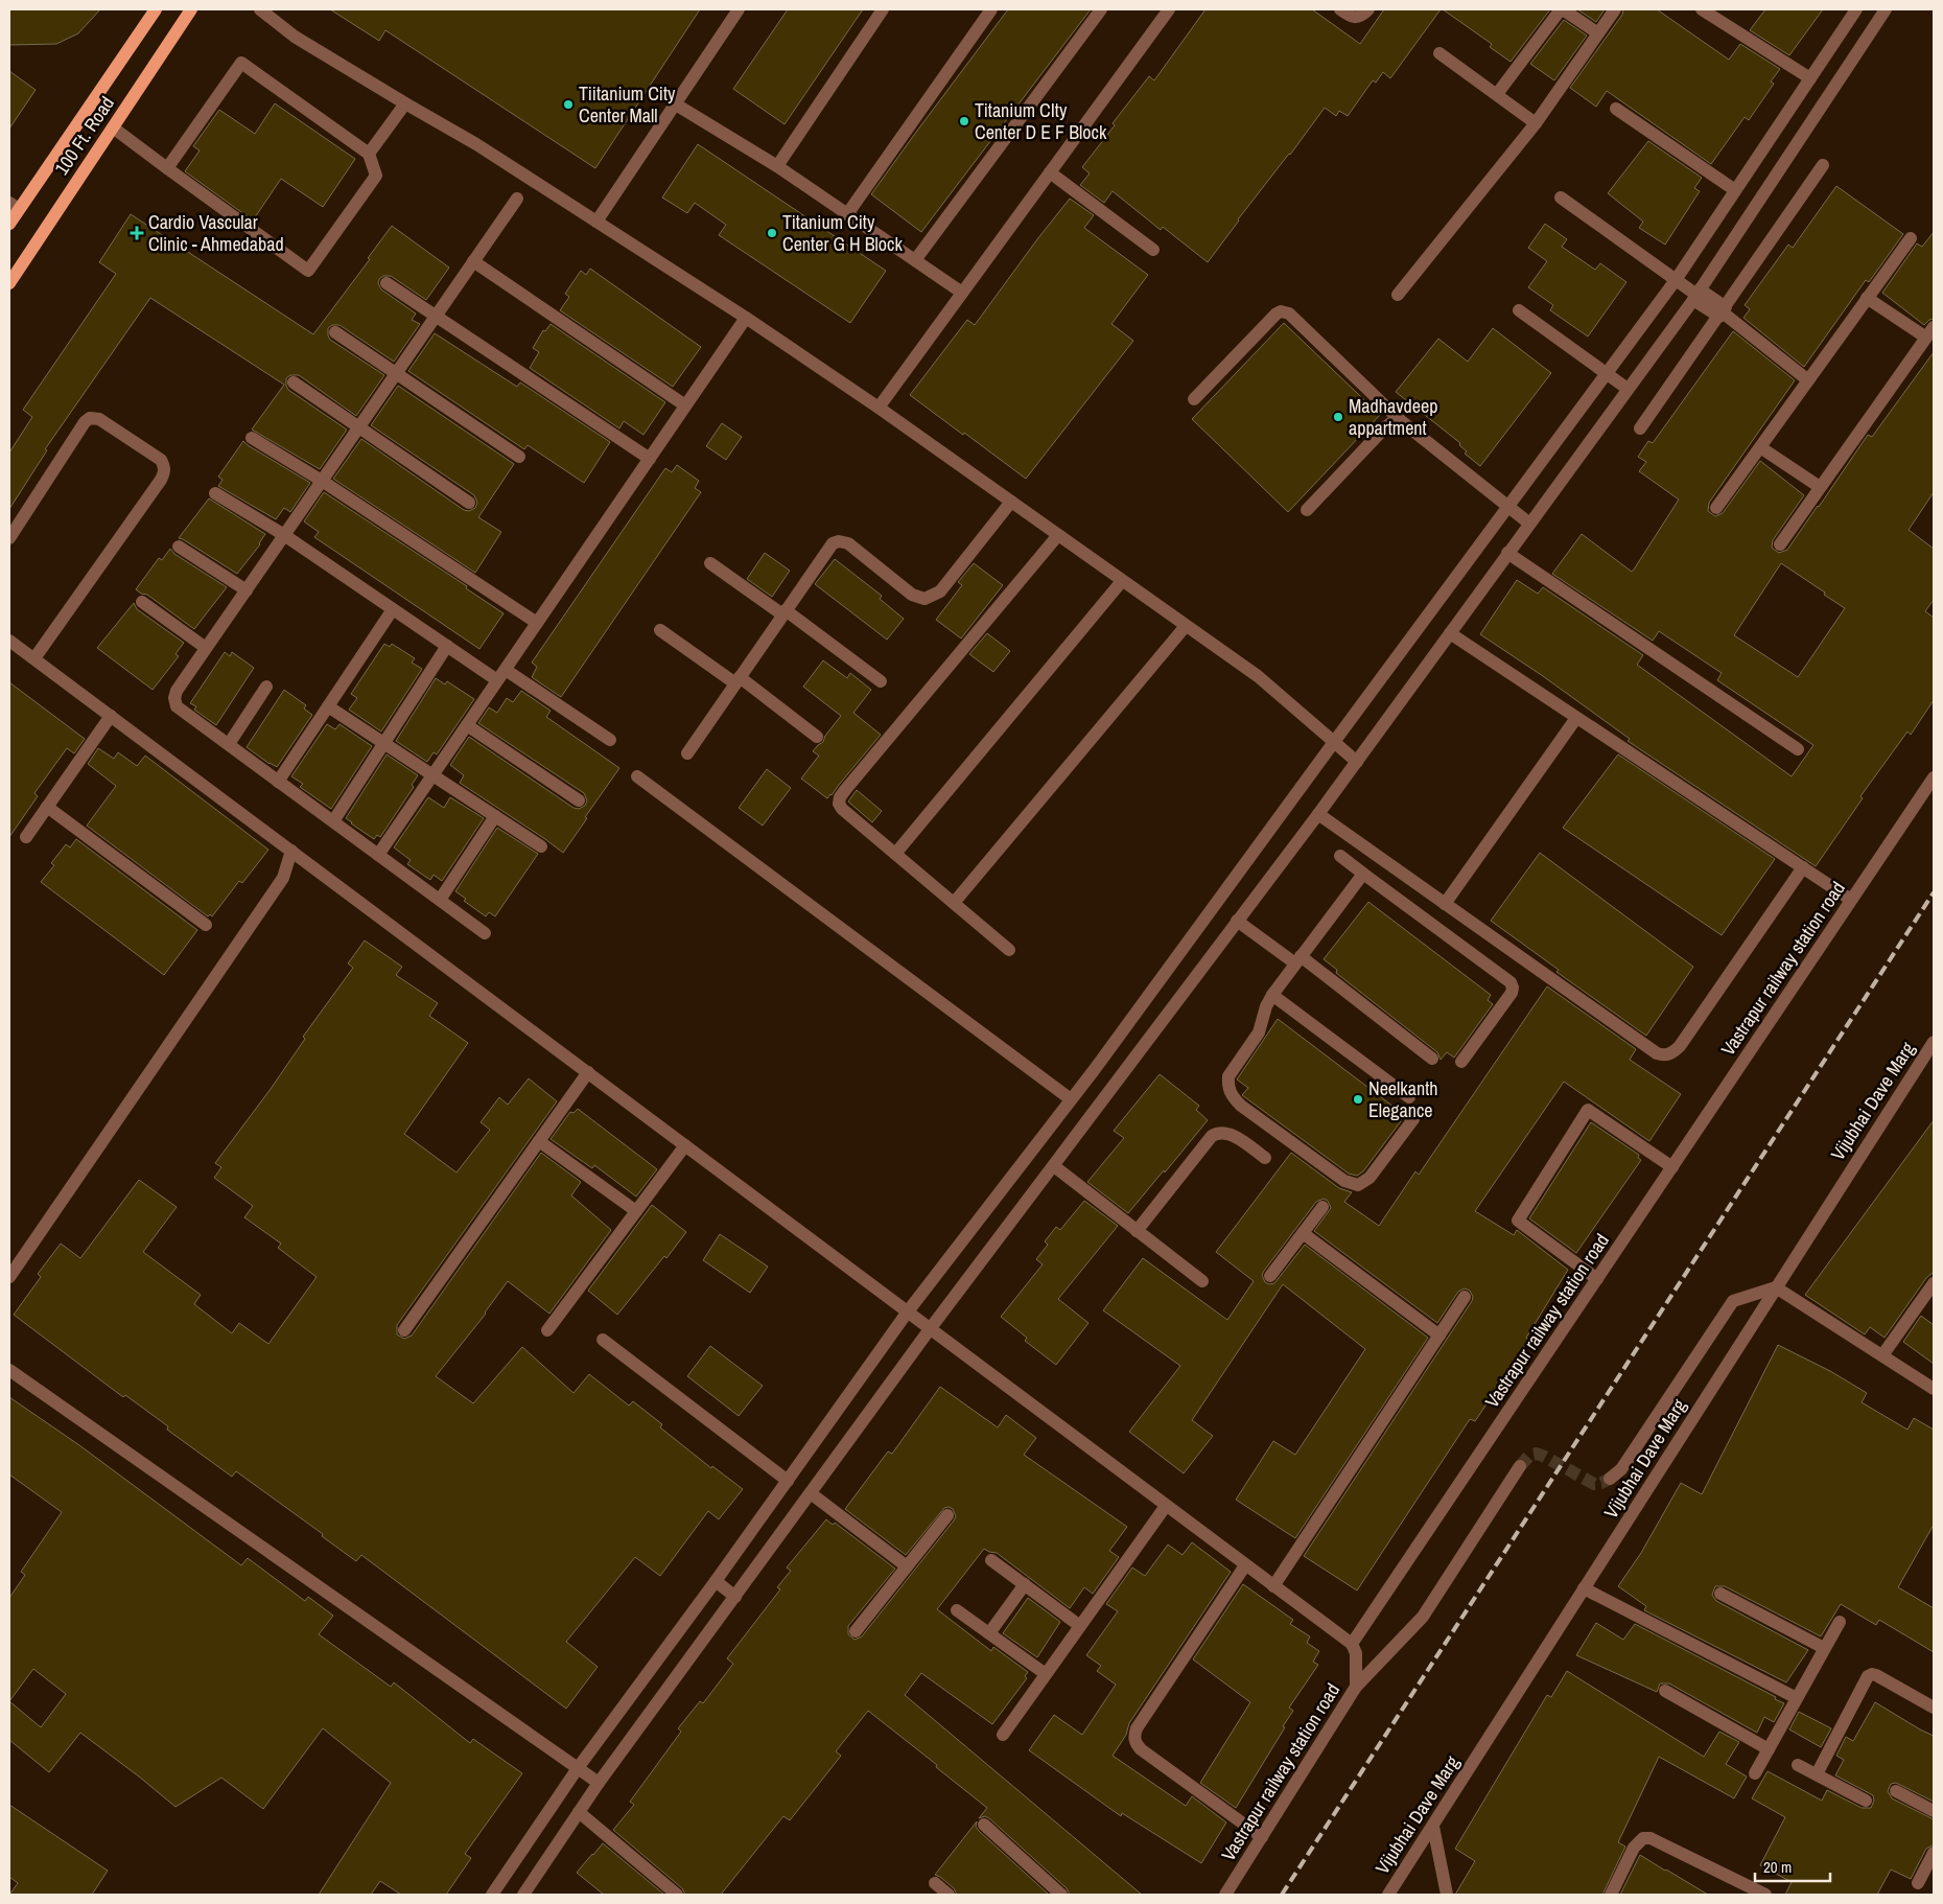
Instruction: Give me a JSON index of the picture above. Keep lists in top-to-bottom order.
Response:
{
  "streets": {
    "main road": ["100 Ft. Road"],
    "street": ["Vastrapur railway station road", "Vijubhai Dave Marg"]
  },
  "places": {
    "other": [
      "Tiitanium City Center Mall",
      "Titanium CIty Center D E F Block",
      "Titanium City Center G H Block",
      "Madhavdeep appartment",
      "Neelkanth Elegance"
    ],
    "health": ["Cardio Vascular Clinic - Ahmedabad"]
  },
  "scale_bar": "20 m"
}
